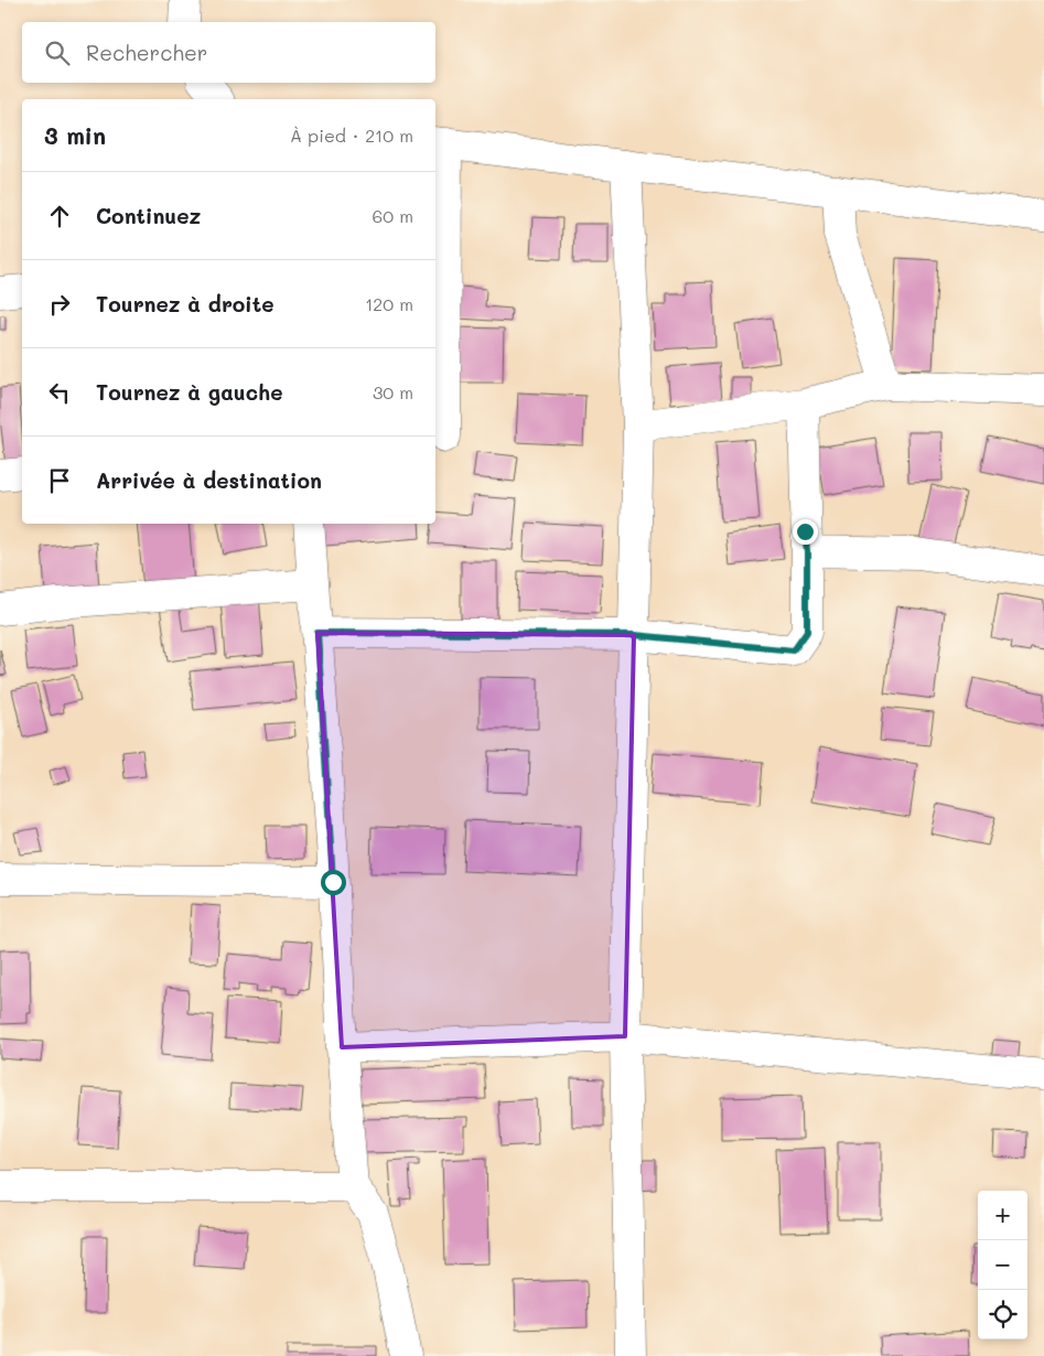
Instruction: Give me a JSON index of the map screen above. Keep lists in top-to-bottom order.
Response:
{
  "page": {
    "search": "Rechercher",
    "heading": ["3 min", "À pied · 210 m"],
    "list": [
      ["Continuez", "60 m"],
      ["Tournez à droite", "120 m"],
      ["Tournez à gauche", "30 m"],
      "Arrivée à destination"
    ],
    "map_buttons": ["+", "−"]
  }
}
